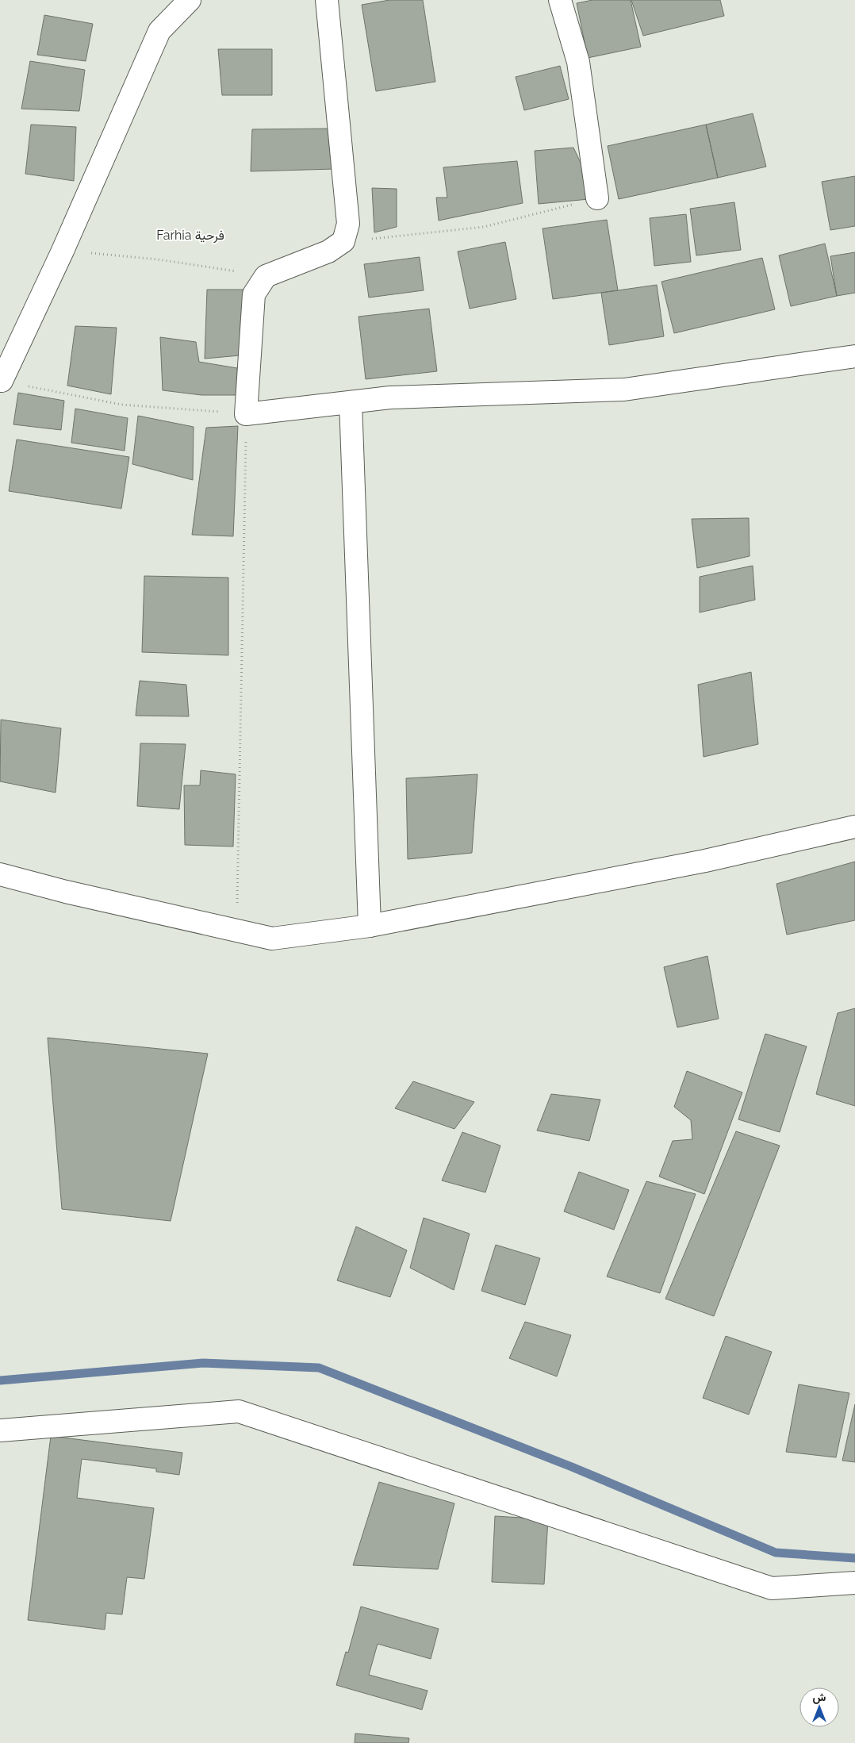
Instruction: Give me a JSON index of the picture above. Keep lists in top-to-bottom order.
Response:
{
  "districts": ["Farhia فرحية"],
  "north": "top"
}
